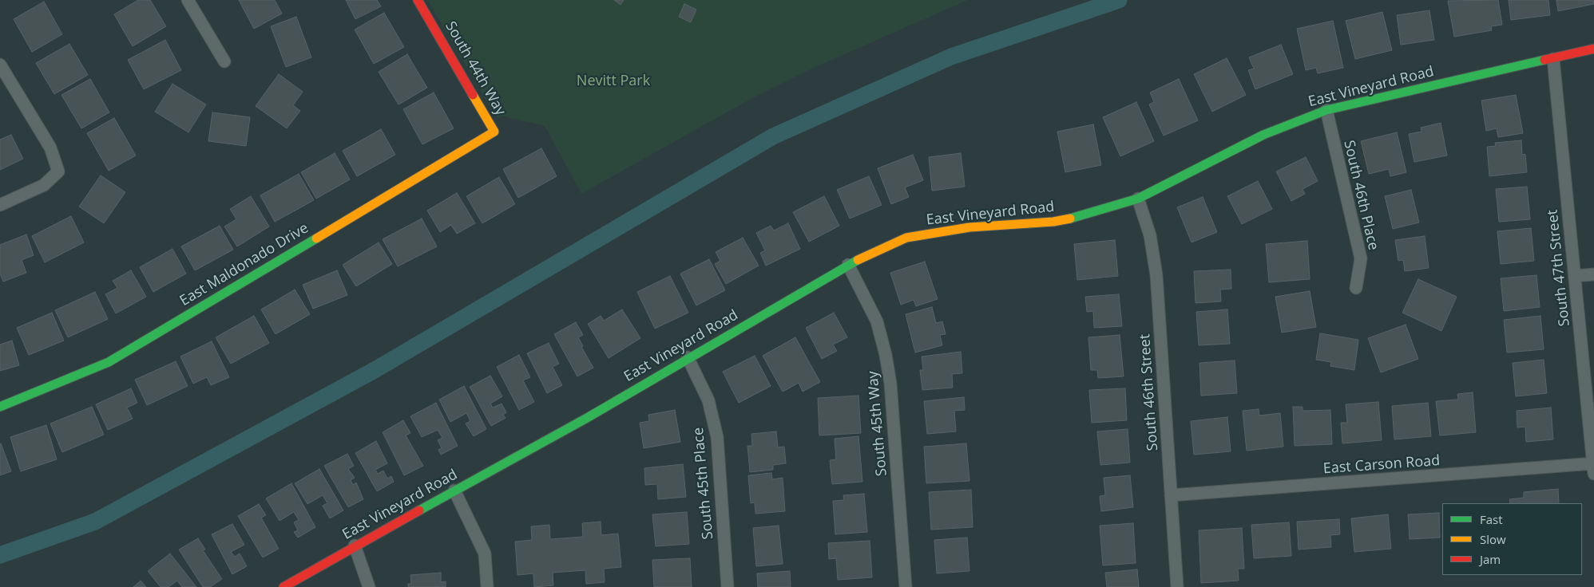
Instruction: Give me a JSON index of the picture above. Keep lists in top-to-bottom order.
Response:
{
  "streets": {
    "street": [
      "South 44th Way",
      "East Vineyard Road",
      "South 46th Place",
      "East Maldonado Drive",
      "South 47th Street",
      "South 46th Street",
      "South 45th Way",
      "East Carson Road",
      "South 45th Place"
    ]
  },
  "crossings": [
    ["South 44th Way", "East Maldonado Drive"],
    ["East Vineyard Road", "South 46th Place"],
    ["East Vineyard Road", "South 47th Street"],
    ["East Vineyard Road", "South 46th Street"],
    ["East Vineyard Road", "South 45th Way"],
    ["East Vineyard Road", "South 45th Place"],
    ["South 47th Street", "East Carson Road"],
    ["South 46th Street", "East Carson Road"]
  ],
  "parks": ["Nevitt Park"],
  "legend": ["Fast", "Slow", "Jam"]
}
